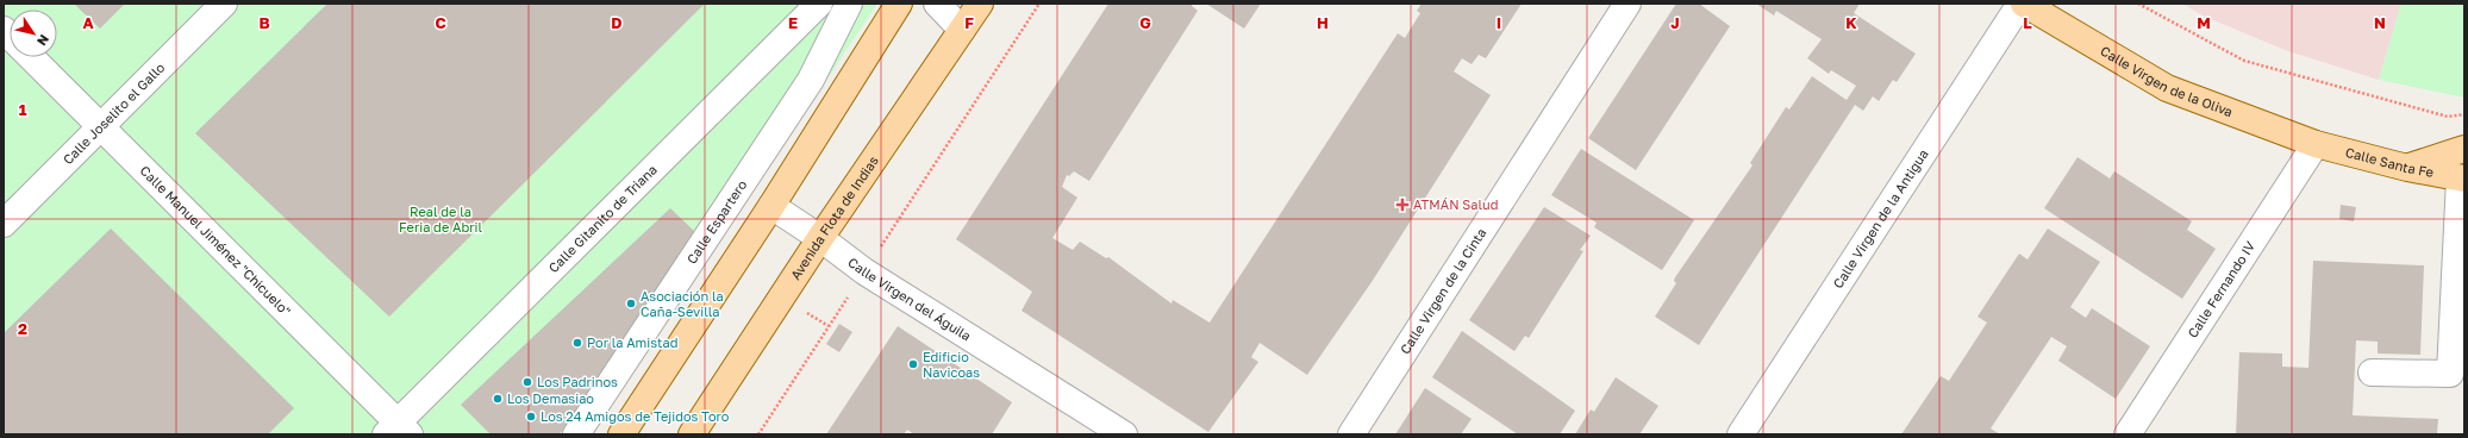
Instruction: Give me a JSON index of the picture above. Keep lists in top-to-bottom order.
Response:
{
  "streets": {
    "main road": ["Calle Virgen de la Oliva", "Calle Santa Fe", "Avenida Flota de Indias"],
    "street": [
      "Calle Joselito el Gallo",
      "Calle Gitanito de Triana",
      "Calle Virgen de la Antigua",
      "Calle Espartero",
      "Calle Manuel Jiménez \"Chicuelo\"",
      "Calle Fernando IV",
      "Calle Virgen de la Cinta",
      "Calle Virgen del Águila"
    ]
  },
  "crossings": [
    ["Calle Virgen de la Oliva", "Calle Santa Fe"],
    ["Calle Virgen de la Oliva", "Calle Fernando IV"],
    ["Calle Joselito el Gallo", "Calle Manuel Jiménez \"Chicuelo\""],
    ["Calle Santa Fe", "Calle Fernando IV"],
    ["Avenida Flota de Indias", "Calle Virgen del Águila"],
    ["Calle Gitanito de Triana", "Calle Manuel Jiménez \"Chicuelo\""]
  ],
  "parks": ["Real de la Feria de Abril"],
  "places": {
    "health": ["ATMÁN Salud"],
    "other": [
      "Asociación la Caña-Sevilla",
      "Por la Amistad",
      "Edificio Navicoas",
      "Los Padrinos",
      "Los Demasiao",
      "Los 24 Amigos de Tejidos Toro"
    ]
  },
  "north": "bottom right",
  "grid": {
    "columns": [
      "A",
      "B",
      "C",
      "D",
      "E",
      "F",
      "G",
      "H",
      "I",
      "J",
      "K",
      "L",
      "M",
      "N"
    ],
    "rows": ["1", "2"]
  }
}
